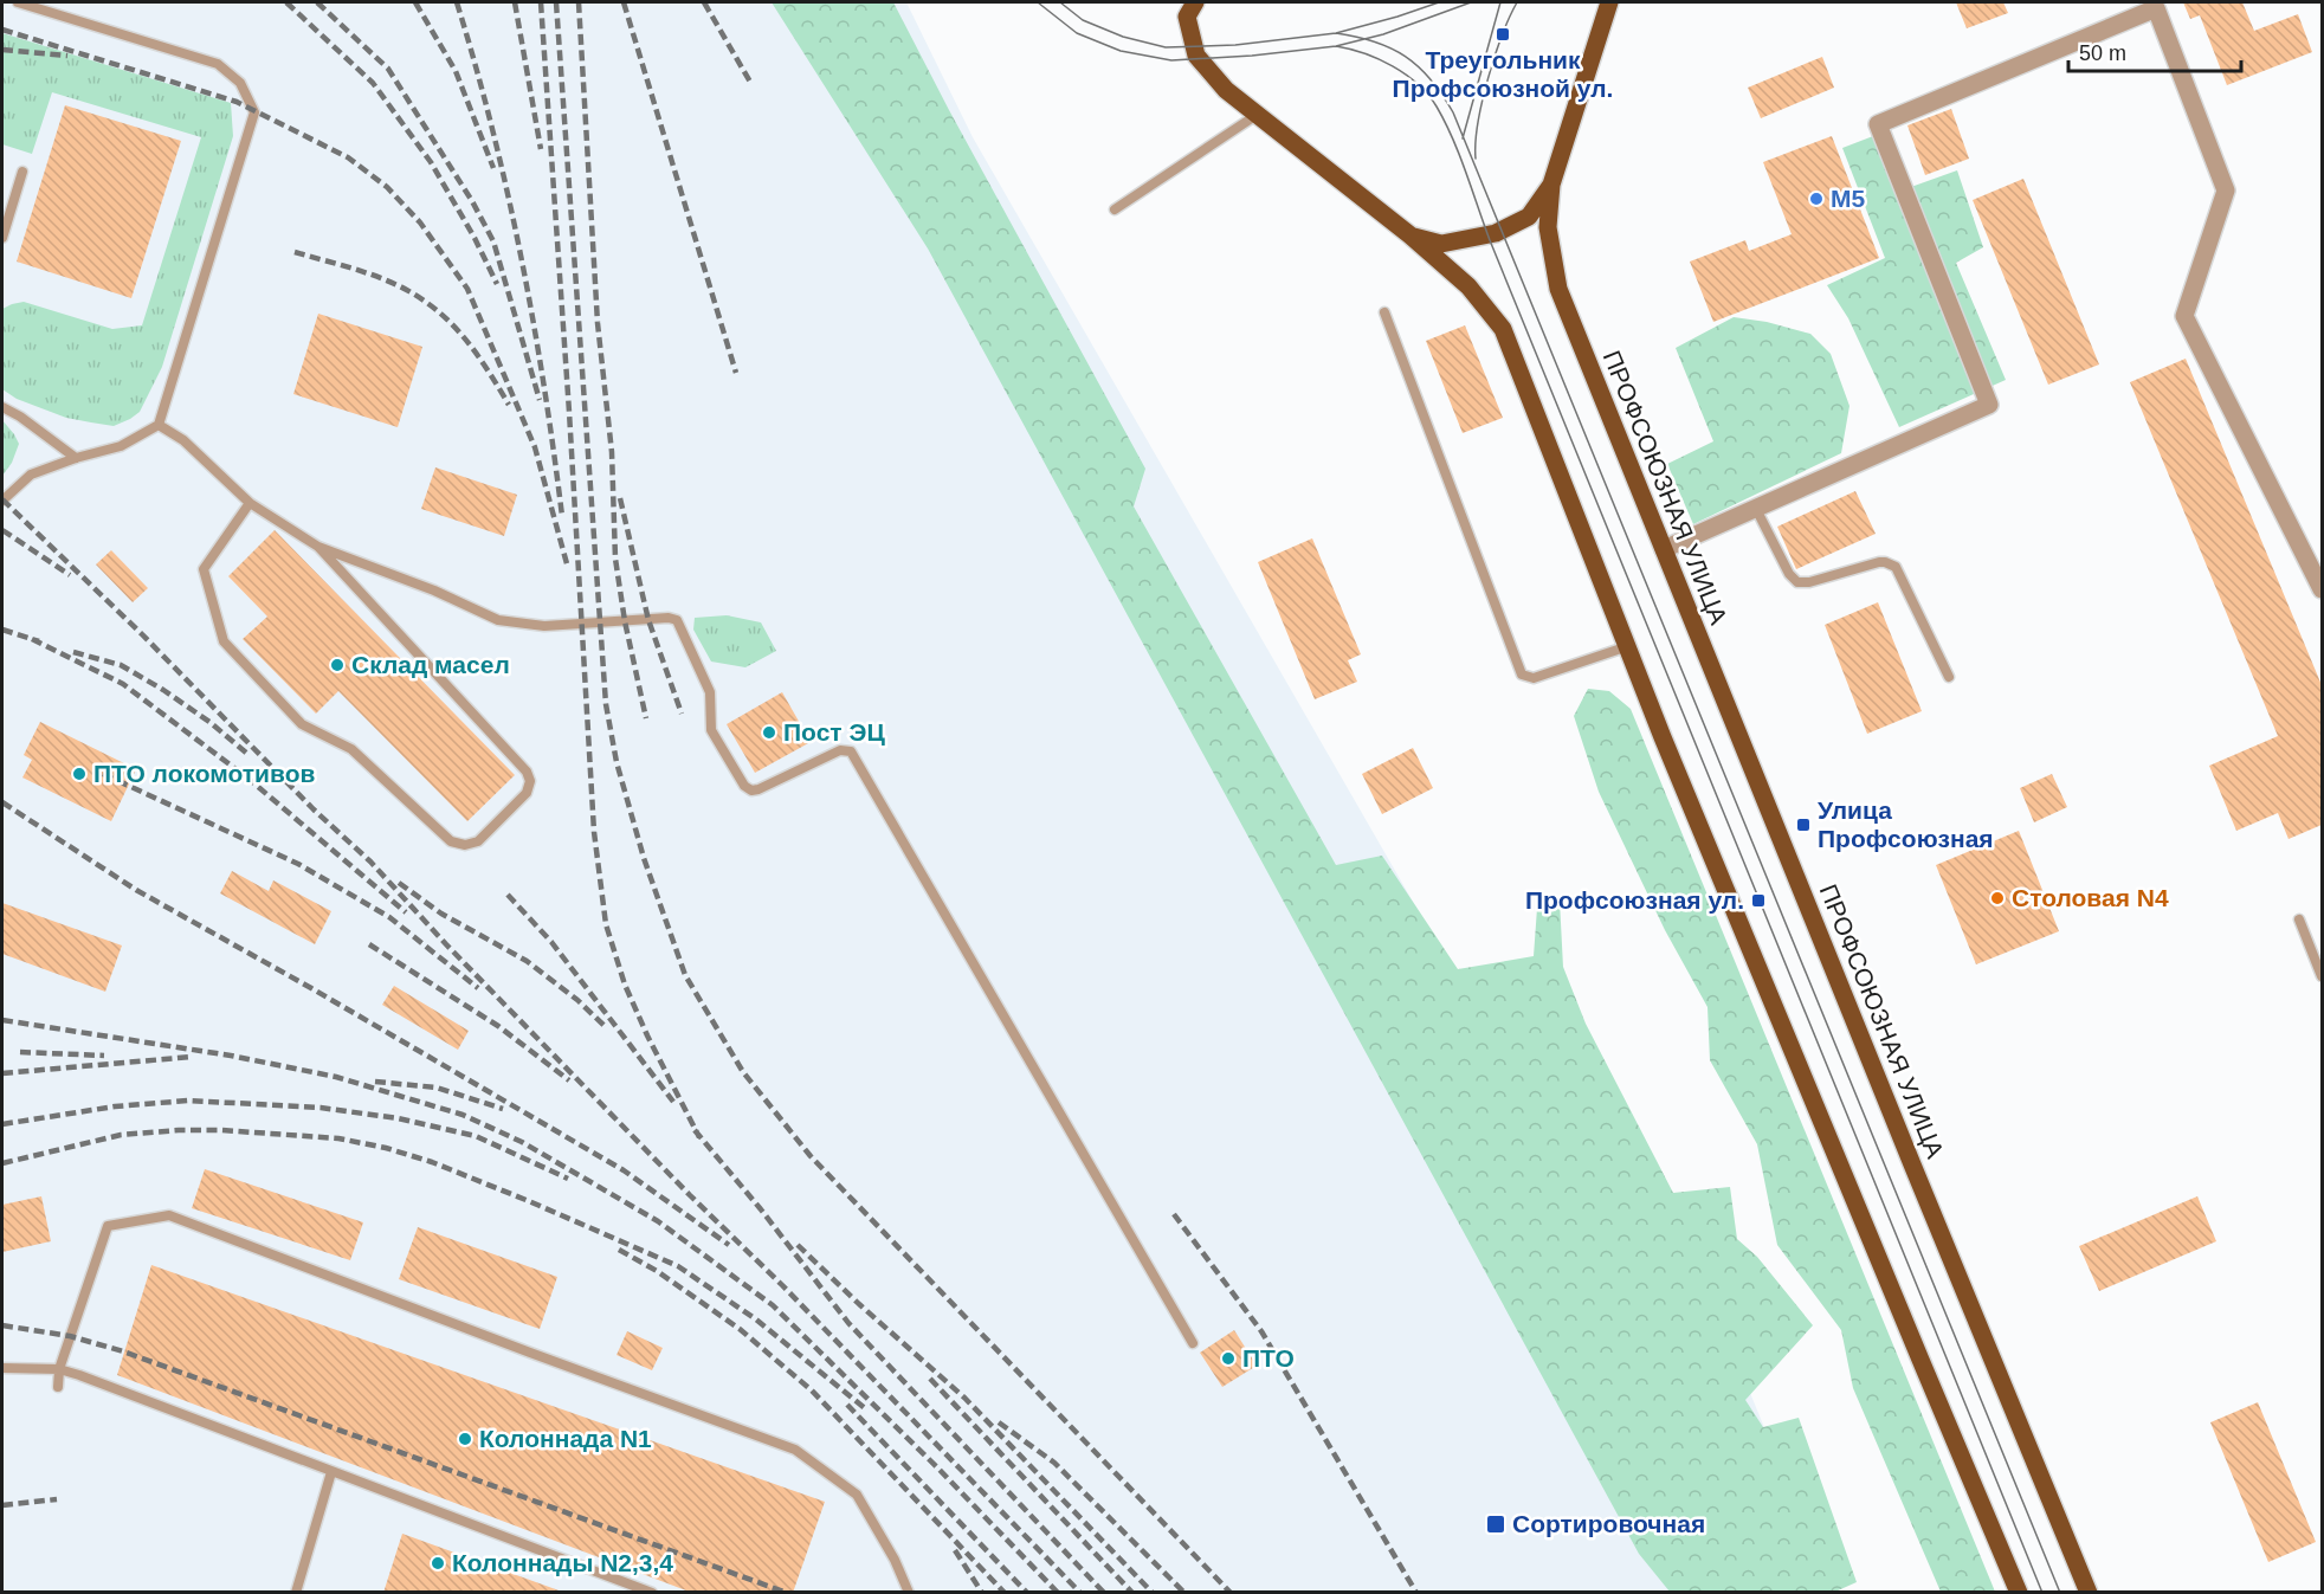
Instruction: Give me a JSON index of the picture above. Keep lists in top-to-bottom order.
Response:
{
  "streets": {
    "main road": ["ПРОФСОЮЗНАЯ УЛИЦА"]
  },
  "places": {
    "transit": [
      "Треугольник Профсоюзной ул.",
      "Улица Профсоюзная",
      "Профсоюзная ул.",
      "Сортировочная"
    ],
    "other": [
      "М5",
      "Склад масел",
      "Пост ЭЦ",
      "ПТО локомотивов",
      "Столовая N4",
      "ПТО",
      "Колоннада N1",
      "Колоннады N2,3,4"
    ]
  },
  "scale_bar": "50 m"
}
